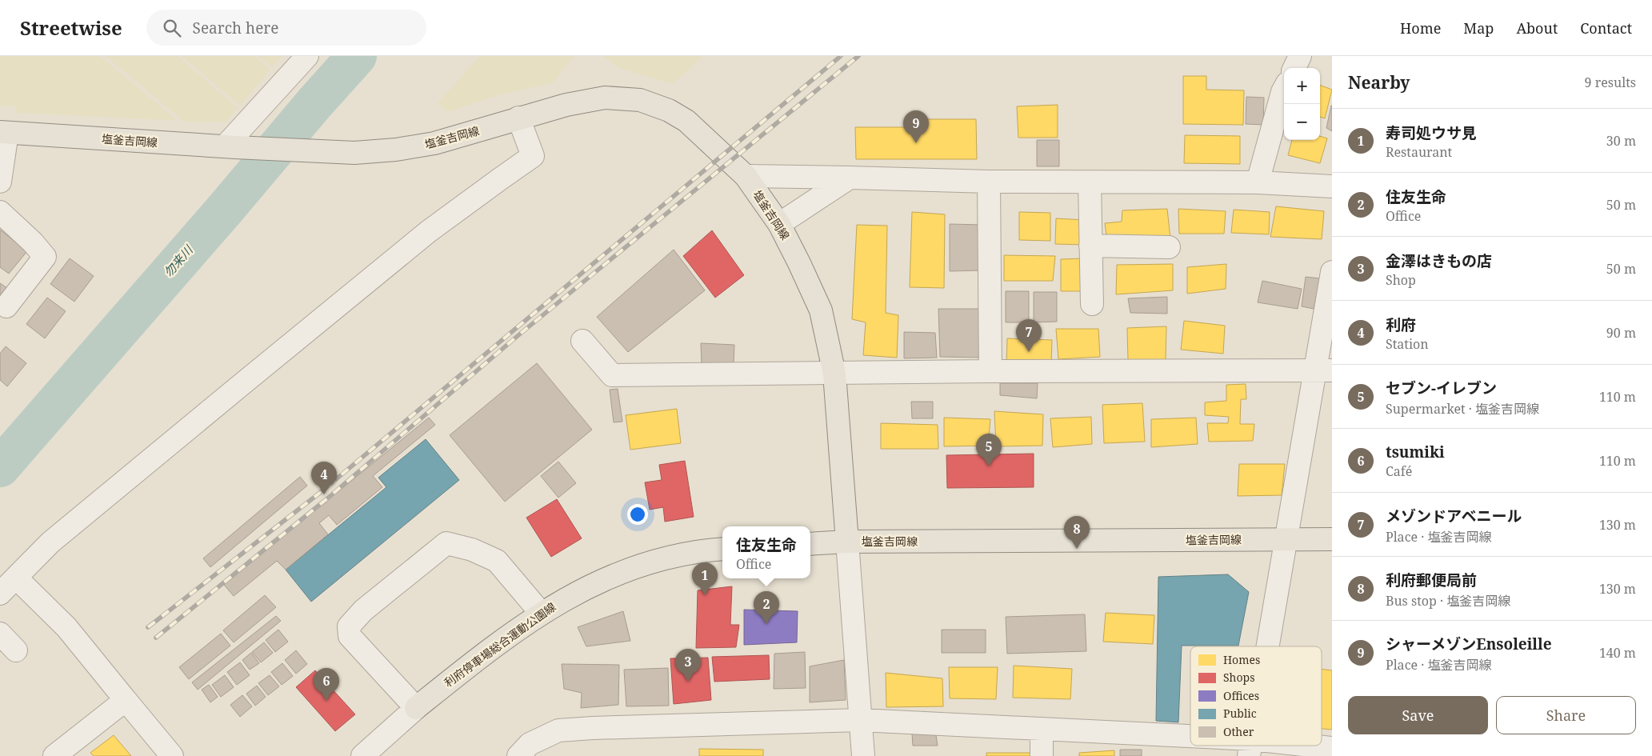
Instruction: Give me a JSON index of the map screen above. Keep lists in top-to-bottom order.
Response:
{
  "streets": {
    "main road": ["塩釜吉岡線", "利府停車場総合運動公園線"]
  },
  "water": ["勿来川"],
  "legend": [
    "Homes",
    "Shops",
    "Offices",
    "Public",
    "Other"
  ],
  "page": {
    "header": "Streetwise",
    "search": "Search here",
    "nav": [
      "Home",
      "Map",
      "About",
      "Contact"
    ],
    "heading": ["Nearby", "9 results"],
    "map_buttons": ["+", "−"],
    "list": [
      {
        "mark": "1",
        "name": "寿司処ウサ見",
        "note": "Restaurant",
        "value": "30 m"
      },
      {
        "mark": "2",
        "name": "住友生命",
        "note": "Office",
        "value": "50 m"
      },
      {
        "mark": "3",
        "name": "金澤はきもの店",
        "note": "Shop",
        "value": "50 m"
      },
      {
        "mark": "4",
        "name": "利府",
        "note": "Station",
        "value": "90 m"
      },
      {
        "mark": "5",
        "name": "セブン-イレブン",
        "note": "Supermarket · 塩釜吉岡線",
        "value": "110 m"
      },
      {
        "mark": "6",
        "name": "tsumiki",
        "note": "Café",
        "value": "110 m"
      },
      {
        "mark": "7",
        "name": "メゾンドアベニール",
        "note": "Place · 塩釜吉岡線",
        "value": "130 m"
      },
      {
        "mark": "8",
        "name": "利府郵便局前",
        "note": "Bus stop · 塩釜吉岡線",
        "value": "130 m"
      },
      {
        "mark": "9",
        "name": "シャーメゾンEnsoleille",
        "note": "Place · 塩釜吉岡線",
        "value": "140 m"
      }
    ],
    "pins": [
      "9",
      "7",
      "5",
      "4",
      "8",
      "1",
      "2",
      "3",
      "6"
    ],
    "popup": ["住友生命", "Office"],
    "buttons": ["Save", "Share"]
  }
}
